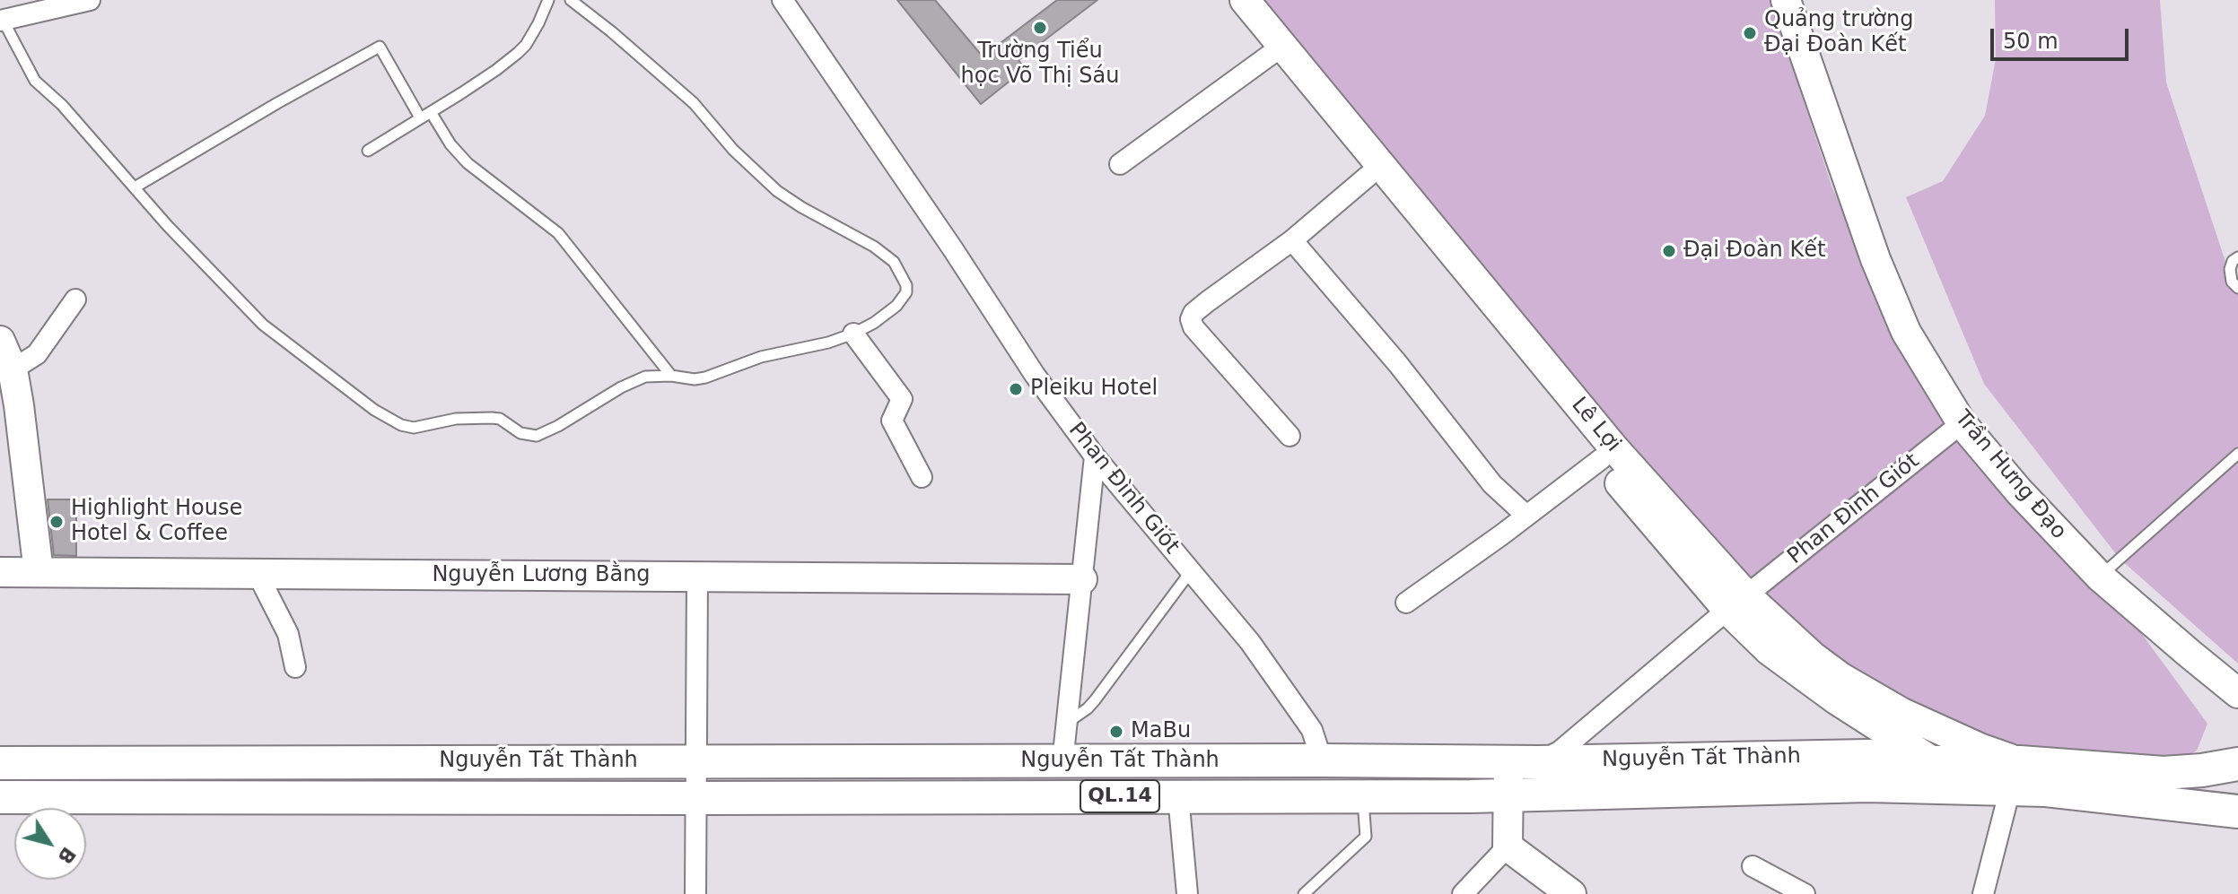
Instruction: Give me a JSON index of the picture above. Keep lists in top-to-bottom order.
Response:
{
  "streets": {
    "main road": ["Nguyễn Tất Thành", "QL.14"],
    "street": [
      "Lê Lợi",
      "Trần Hưng Đạo",
      "Phan Đình Giót",
      "Nguyễn Lương Bằng"
    ]
  },
  "crossings": [
    ["Lê Lợi", "Phan Đình Giót"],
    ["Lê Lợi", "Nguyễn Tất Thành"],
    ["Trần Hưng Đạo", "Phan Đình Giót"],
    ["Phan Đình Giót", "Nguyễn Tất Thành"]
  ],
  "places": [
    "Trường Tiểu học Võ Thị Sáu",
    "Quảng trường Đại Đoàn Kết",
    "Đại Đoàn Kết",
    "Pleiku Hotel",
    "Highlight House Hotel & Coffee",
    "MaBu"
  ],
  "scale_bar": "50 m",
  "north": "bottom right"
}
